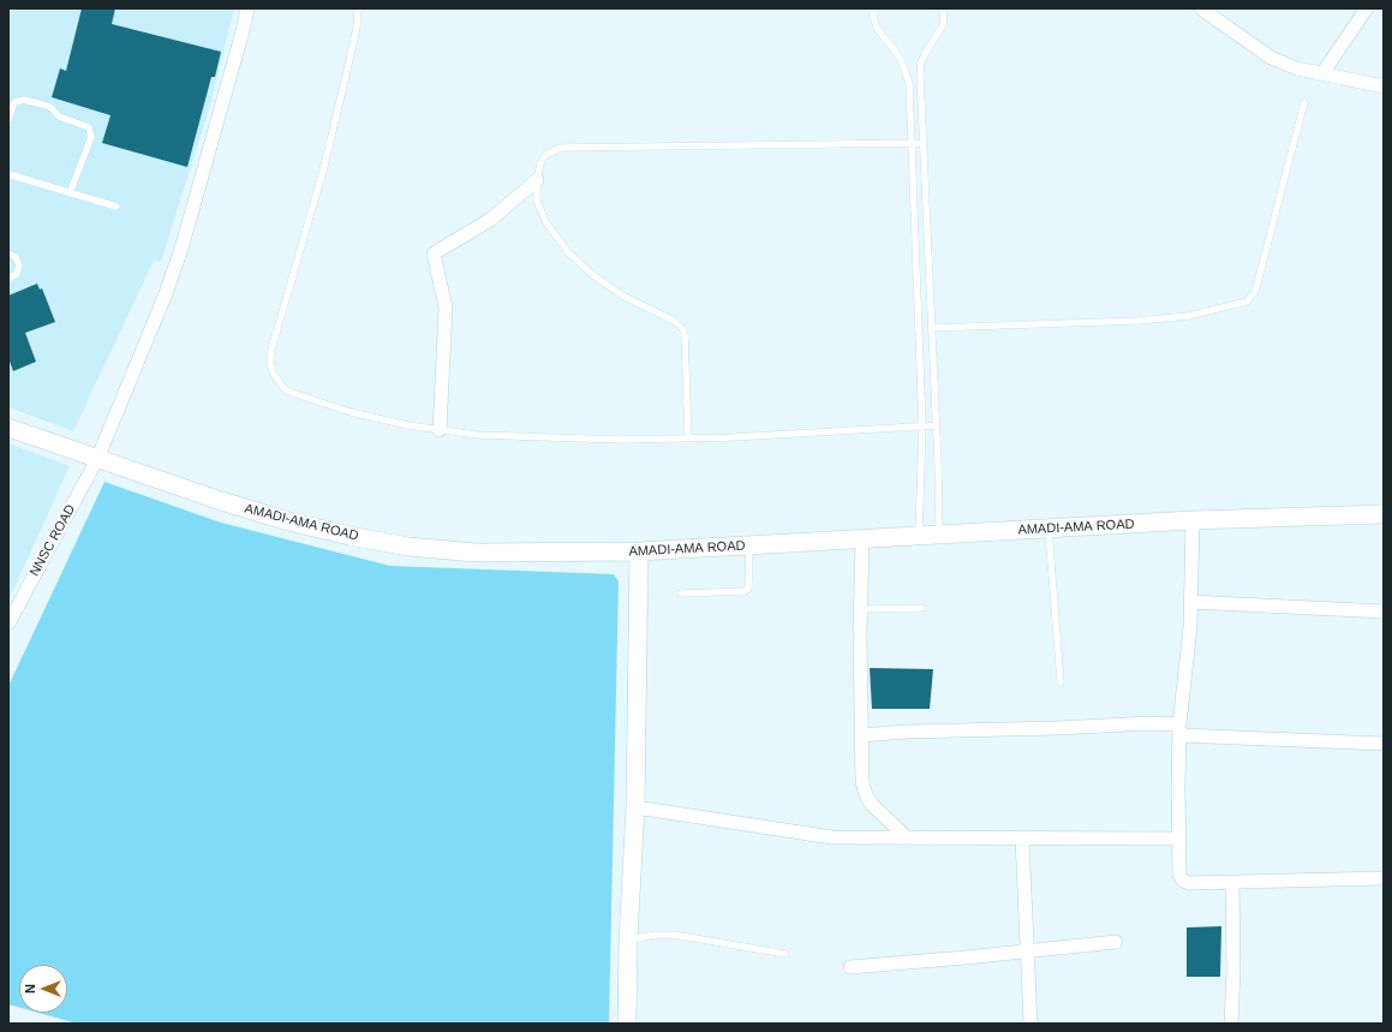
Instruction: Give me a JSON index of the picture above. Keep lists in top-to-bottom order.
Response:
{
  "streets": {
    "street": ["AMADI-AMA ROAD", "NNSC ROAD"]
  },
  "crossings": [
    ["AMADI-AMA ROAD", "NNSC ROAD"]
  ],
  "north": "left"
}
